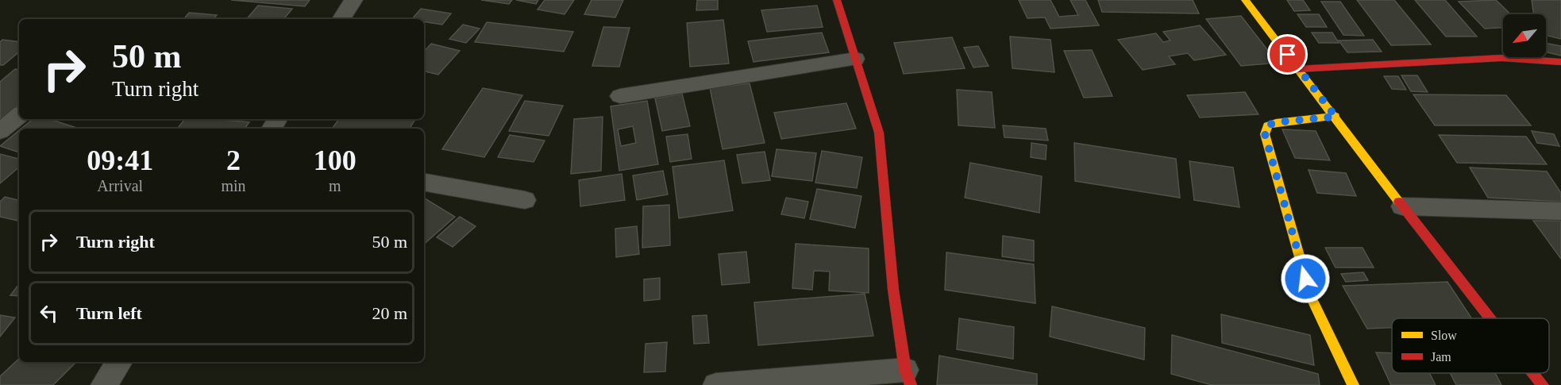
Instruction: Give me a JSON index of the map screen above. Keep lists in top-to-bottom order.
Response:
{
  "legend": ["Slow", "Jam"],
  "north": "bottom left",
  "page": {
    "turn": ["50 m", "Turn right"],
    "eta": [
      "09:41",
      "Arrival",
      "2",
      "min",
      "100",
      "m"
    ],
    "list": [
      {
        "name": "Turn right",
        "value": "50 m"
      },
      {
        "name": "Turn left",
        "value": "20 m"
      }
    ]
  }
}
